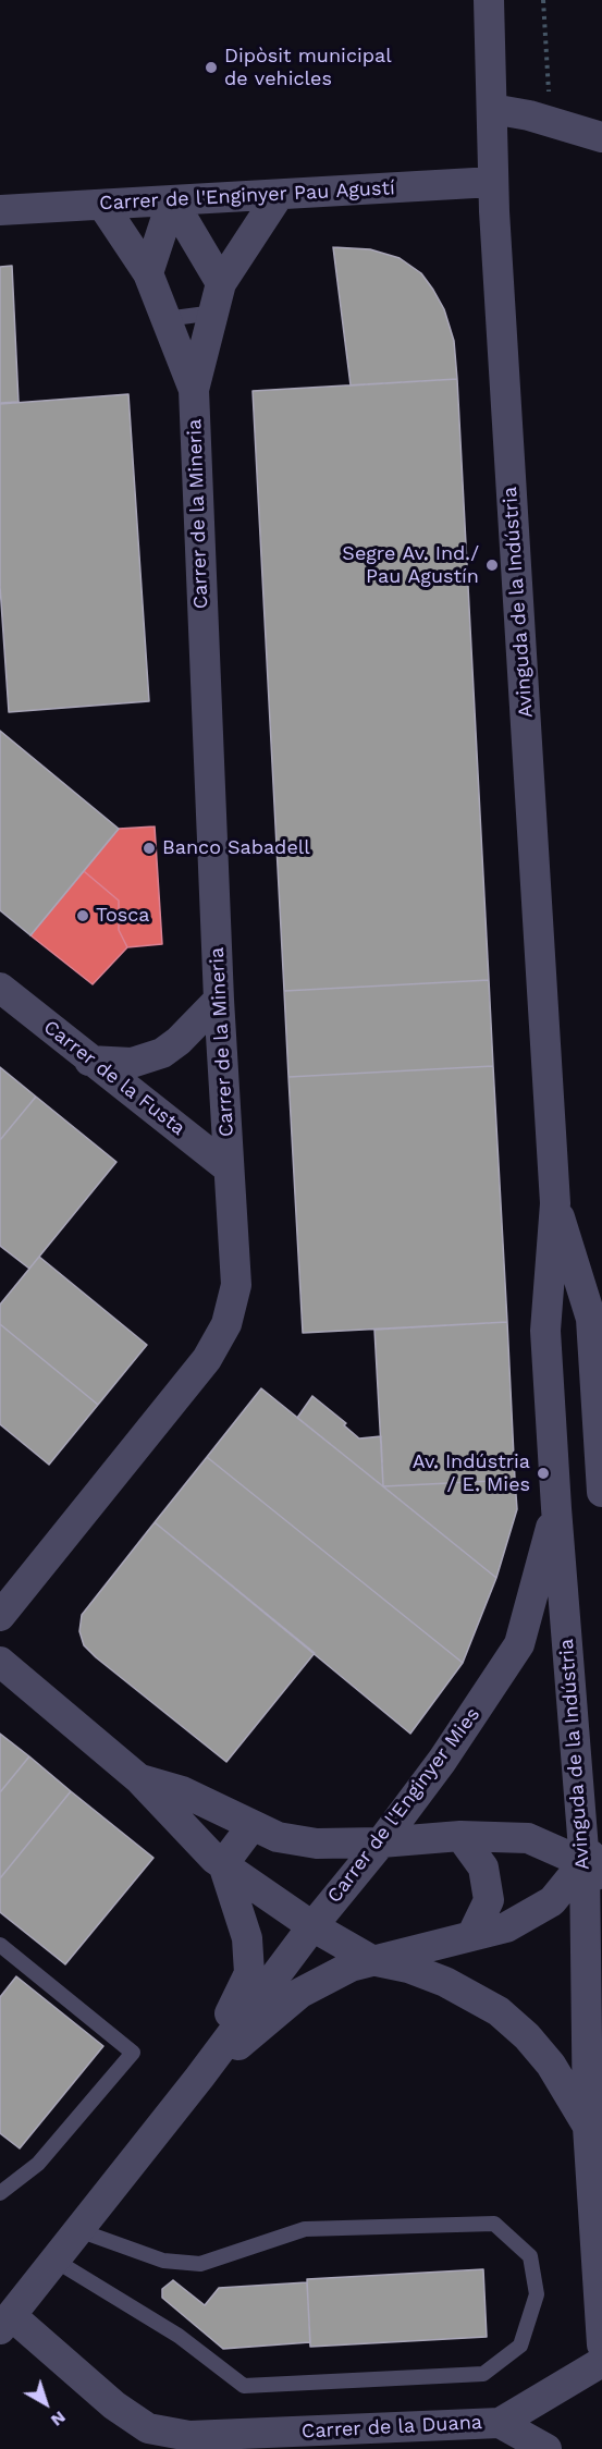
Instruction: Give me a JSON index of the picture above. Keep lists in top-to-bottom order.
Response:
{
  "streets": {
    "street": [
      "Carrer de l'Enginyer Pau Agustí",
      "Carrer de la Mineria",
      "Avinguda de la Indústria",
      "Carrer de la Fusta",
      "Carrer de l'Enginyer Mies",
      "Carrer de la Duana"
    ]
  },
  "crossings": [
    ["Carrer de l'Enginyer Pau Agustí", "Carrer de la Mineria"],
    ["Carrer de l'Enginyer Pau Agustí", "Avinguda de la Indústria"],
    ["Carrer de la Mineria", "Carrer de la Fusta"],
    ["Avinguda de la Indústria", "Carrer de l'Enginyer Mies"],
    ["Carrer de l'Enginyer Mies", "Carrer de la Duana"]
  ],
  "places": [
    "Dipòsit municipal de vehicles",
    "Segre Av. Ind./ Pau Agustín",
    "Banco Sabadell",
    "Tosca",
    "Av. Indústria / E. Mies"
  ],
  "north": "bottom right"
}
